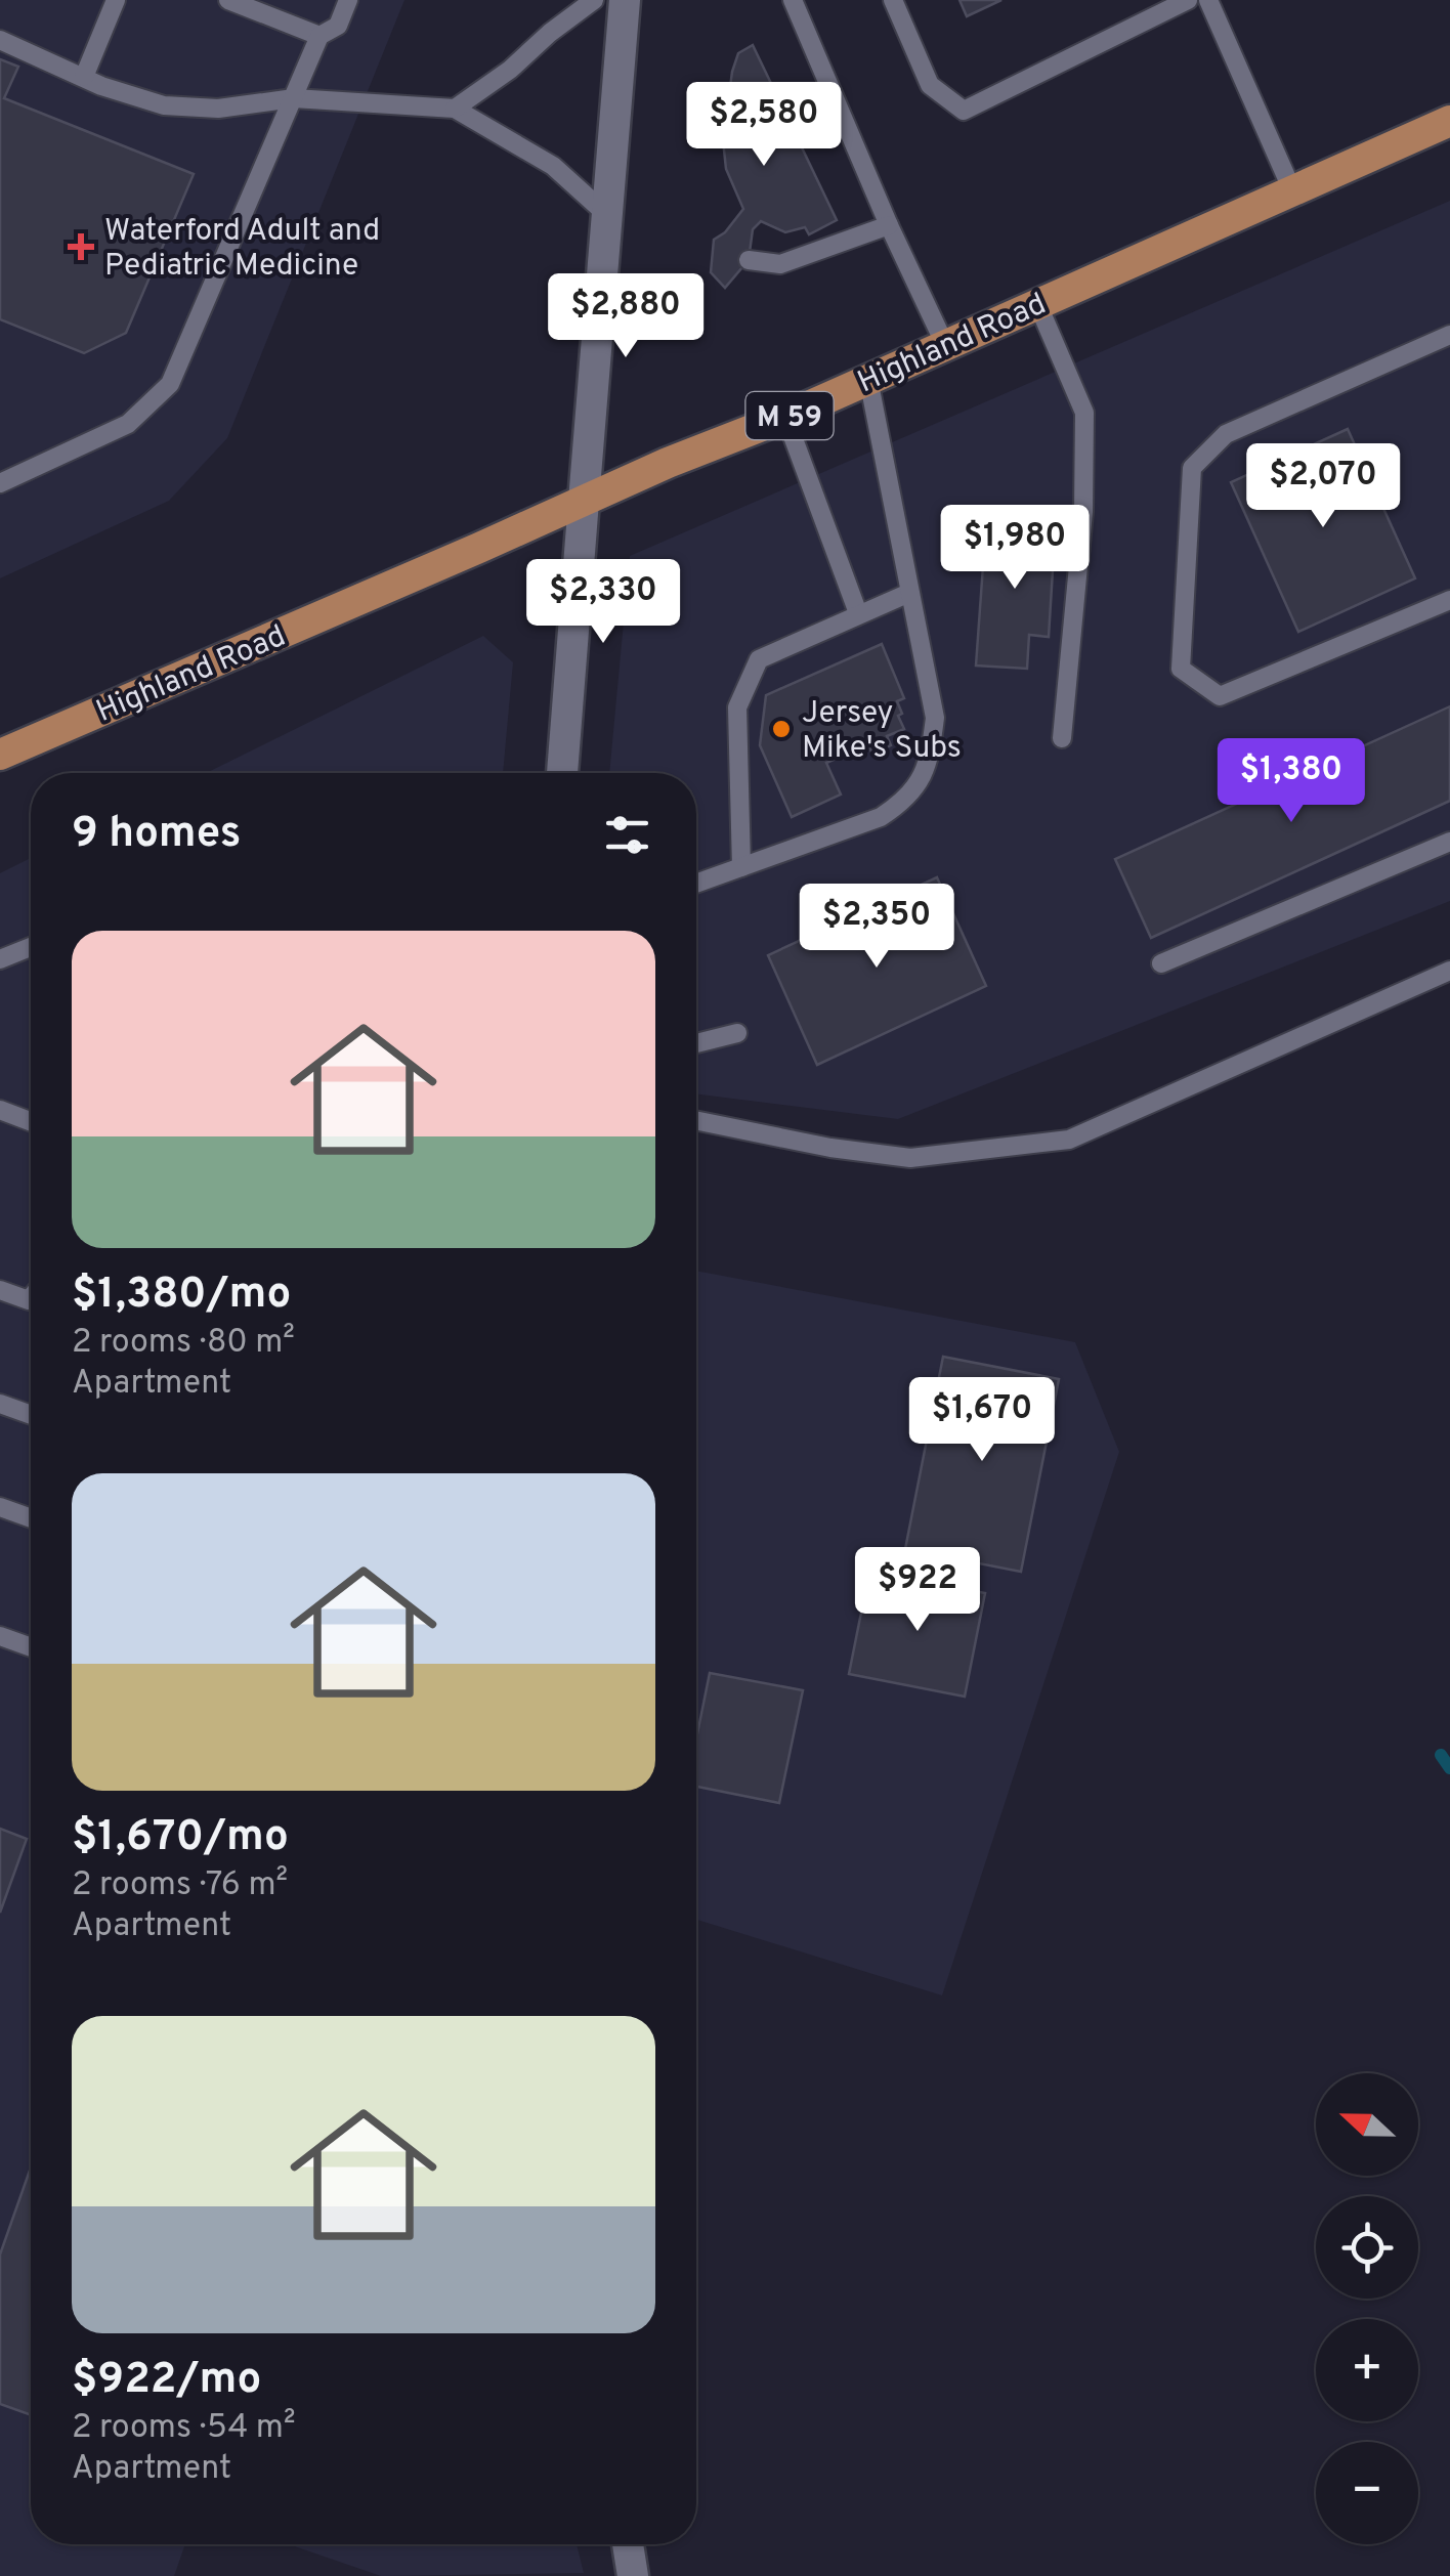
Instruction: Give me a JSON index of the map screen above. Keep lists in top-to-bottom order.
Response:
{
  "streets": {
    "highway": ["Highland Road", "M 59"]
  },
  "places": {
    "health": ["Waterford Adult and Pediatric Medicine"],
    "other": ["Jersey Mike's Subs"]
  },
  "north": "left",
  "page": {
    "price": [
      "$2,580",
      "$2,880",
      "$2,070",
      "$1,980",
      "$2,330",
      "$1,380",
      "$2,350",
      "$1,670",
      "$922"
    ],
    "heading": "9 homes",
    "list": [
      {
        "name": "$1,380/mo",
        "note": "2 rooms · 80 m² · Apartment"
      },
      {
        "name": "$1,670/mo",
        "note": "2 rooms · 76 m² · Apartment"
      },
      {
        "name": "$922/mo",
        "note": "2 rooms · 54 m² · Apartment"
      }
    ],
    "map_buttons": ["+", "−"]
  }
}
